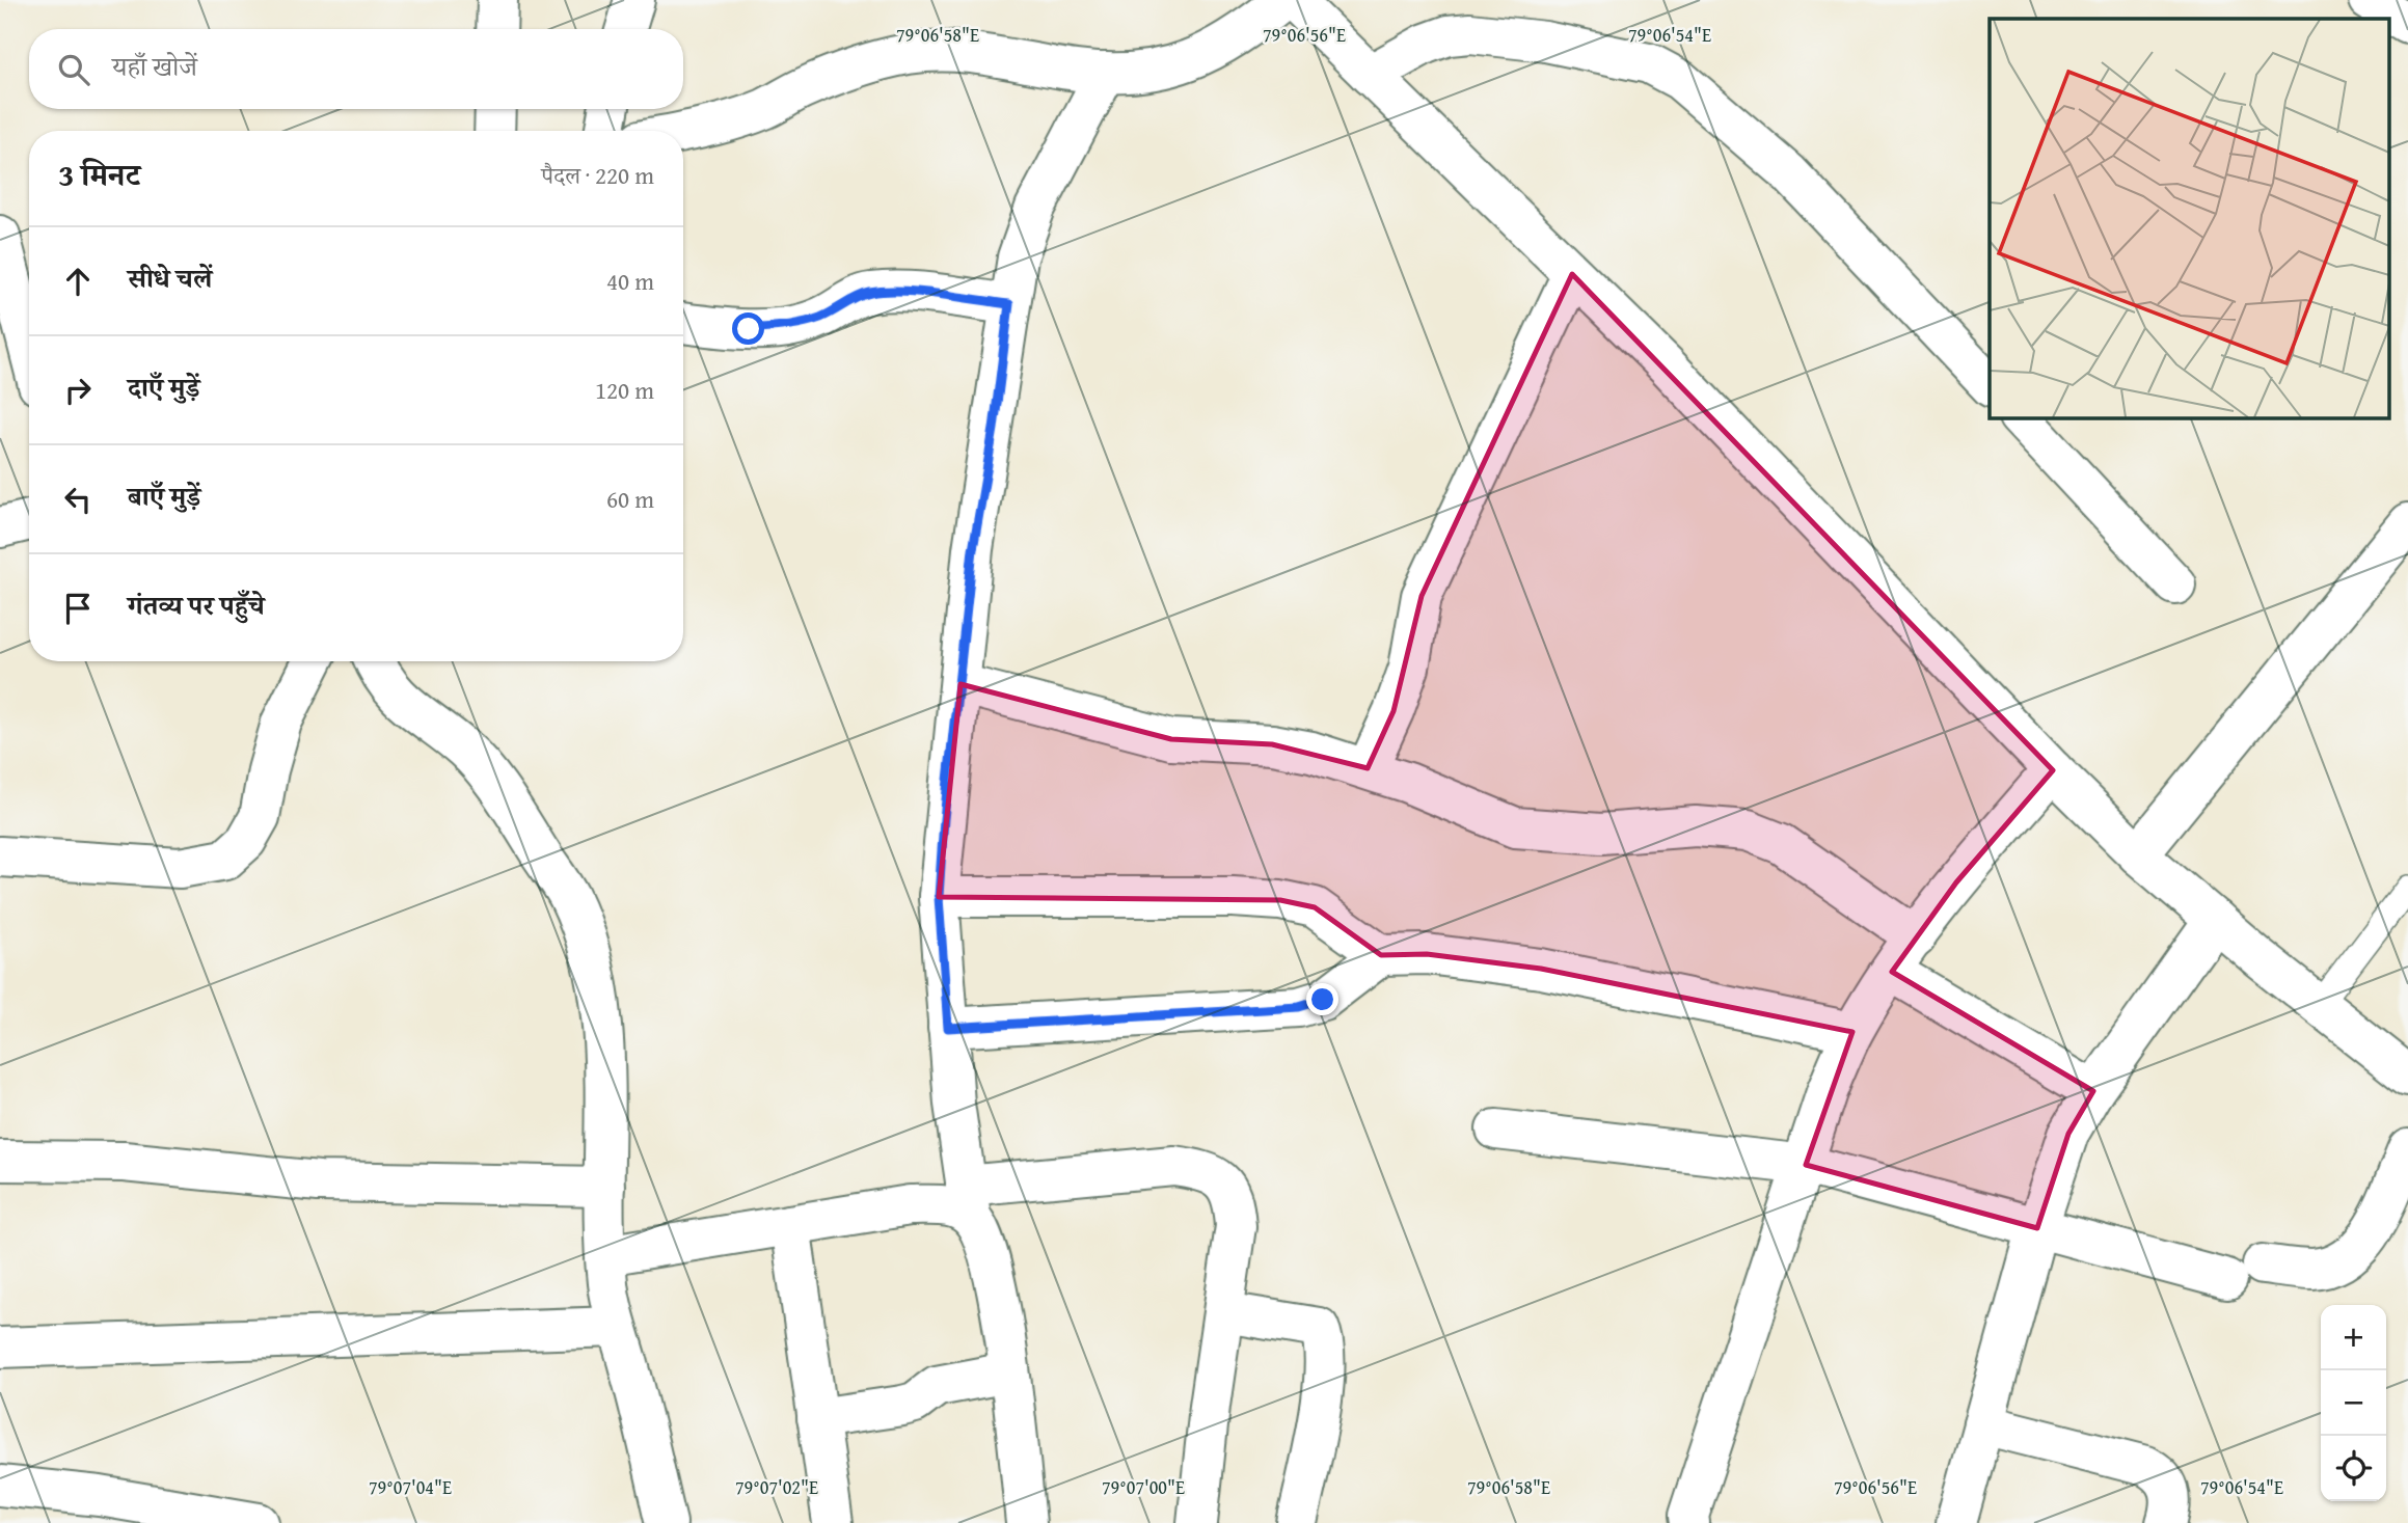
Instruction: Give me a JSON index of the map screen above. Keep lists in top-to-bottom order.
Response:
{
  "page": {
    "search": "यहाँ खोजें",
    "heading": ["3 मिनट", "पैदल · 220 m"],
    "list": [
      ["सीधे चलें", "40 m"],
      ["दाएँ मुड़ें", "120 m"],
      ["बाएँ मुड़ें", "60 m"],
      "गंतव्य पर पहुँचे"
    ],
    "map_buttons": ["+", "−"]
  },
  "coordinates": [
    "79°06'56\"E",
    "79°06'58\"E",
    "79°06'54\"E",
    "79°07'04\"E",
    "79°07'02\"E",
    "79°07'00\"E"
  ]
}
